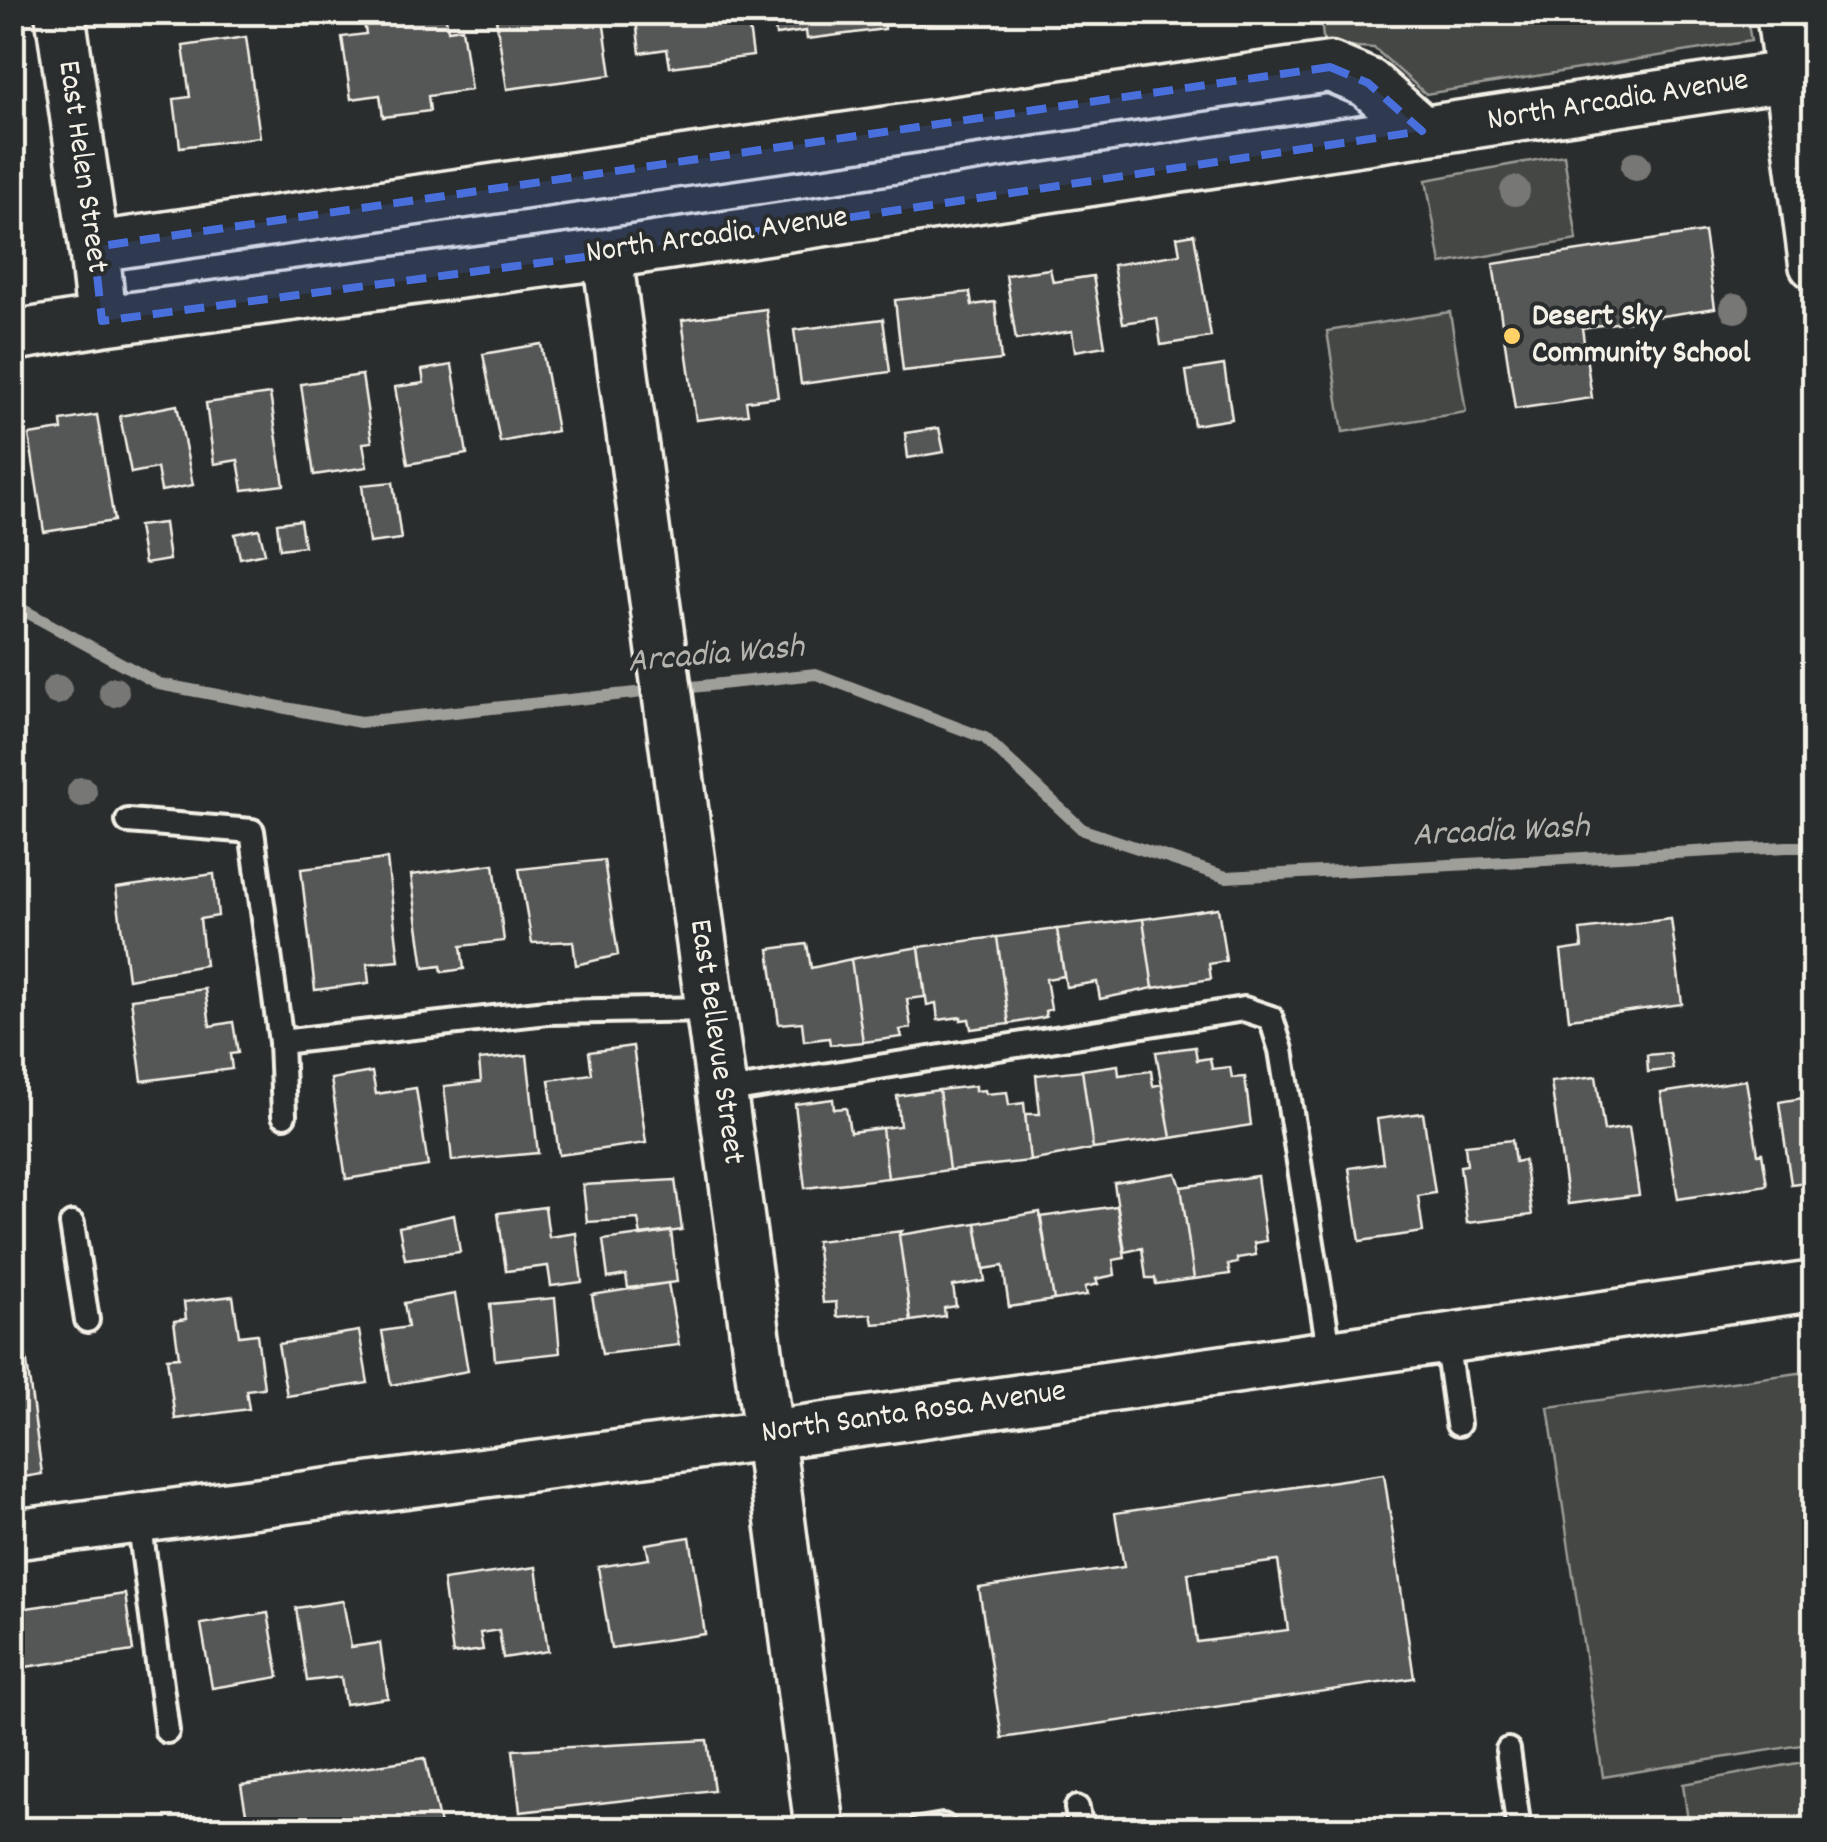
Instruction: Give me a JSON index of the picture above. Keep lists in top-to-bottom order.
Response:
{
  "streets": {
    "street": [
      "North Arcadia Avenue",
      "East Helen Street",
      "East Bellevue Street",
      "North Santa Rosa Avenue"
    ]
  },
  "crossings": [
    ["North Arcadia Avenue", "East Helen Street"],
    ["North Arcadia Avenue", "East Bellevue Street"],
    ["East Bellevue Street", "North Santa Rosa Avenue"]
  ],
  "water": ["Arcadia Wash"],
  "places": ["Desert Sky Community School"]
}
